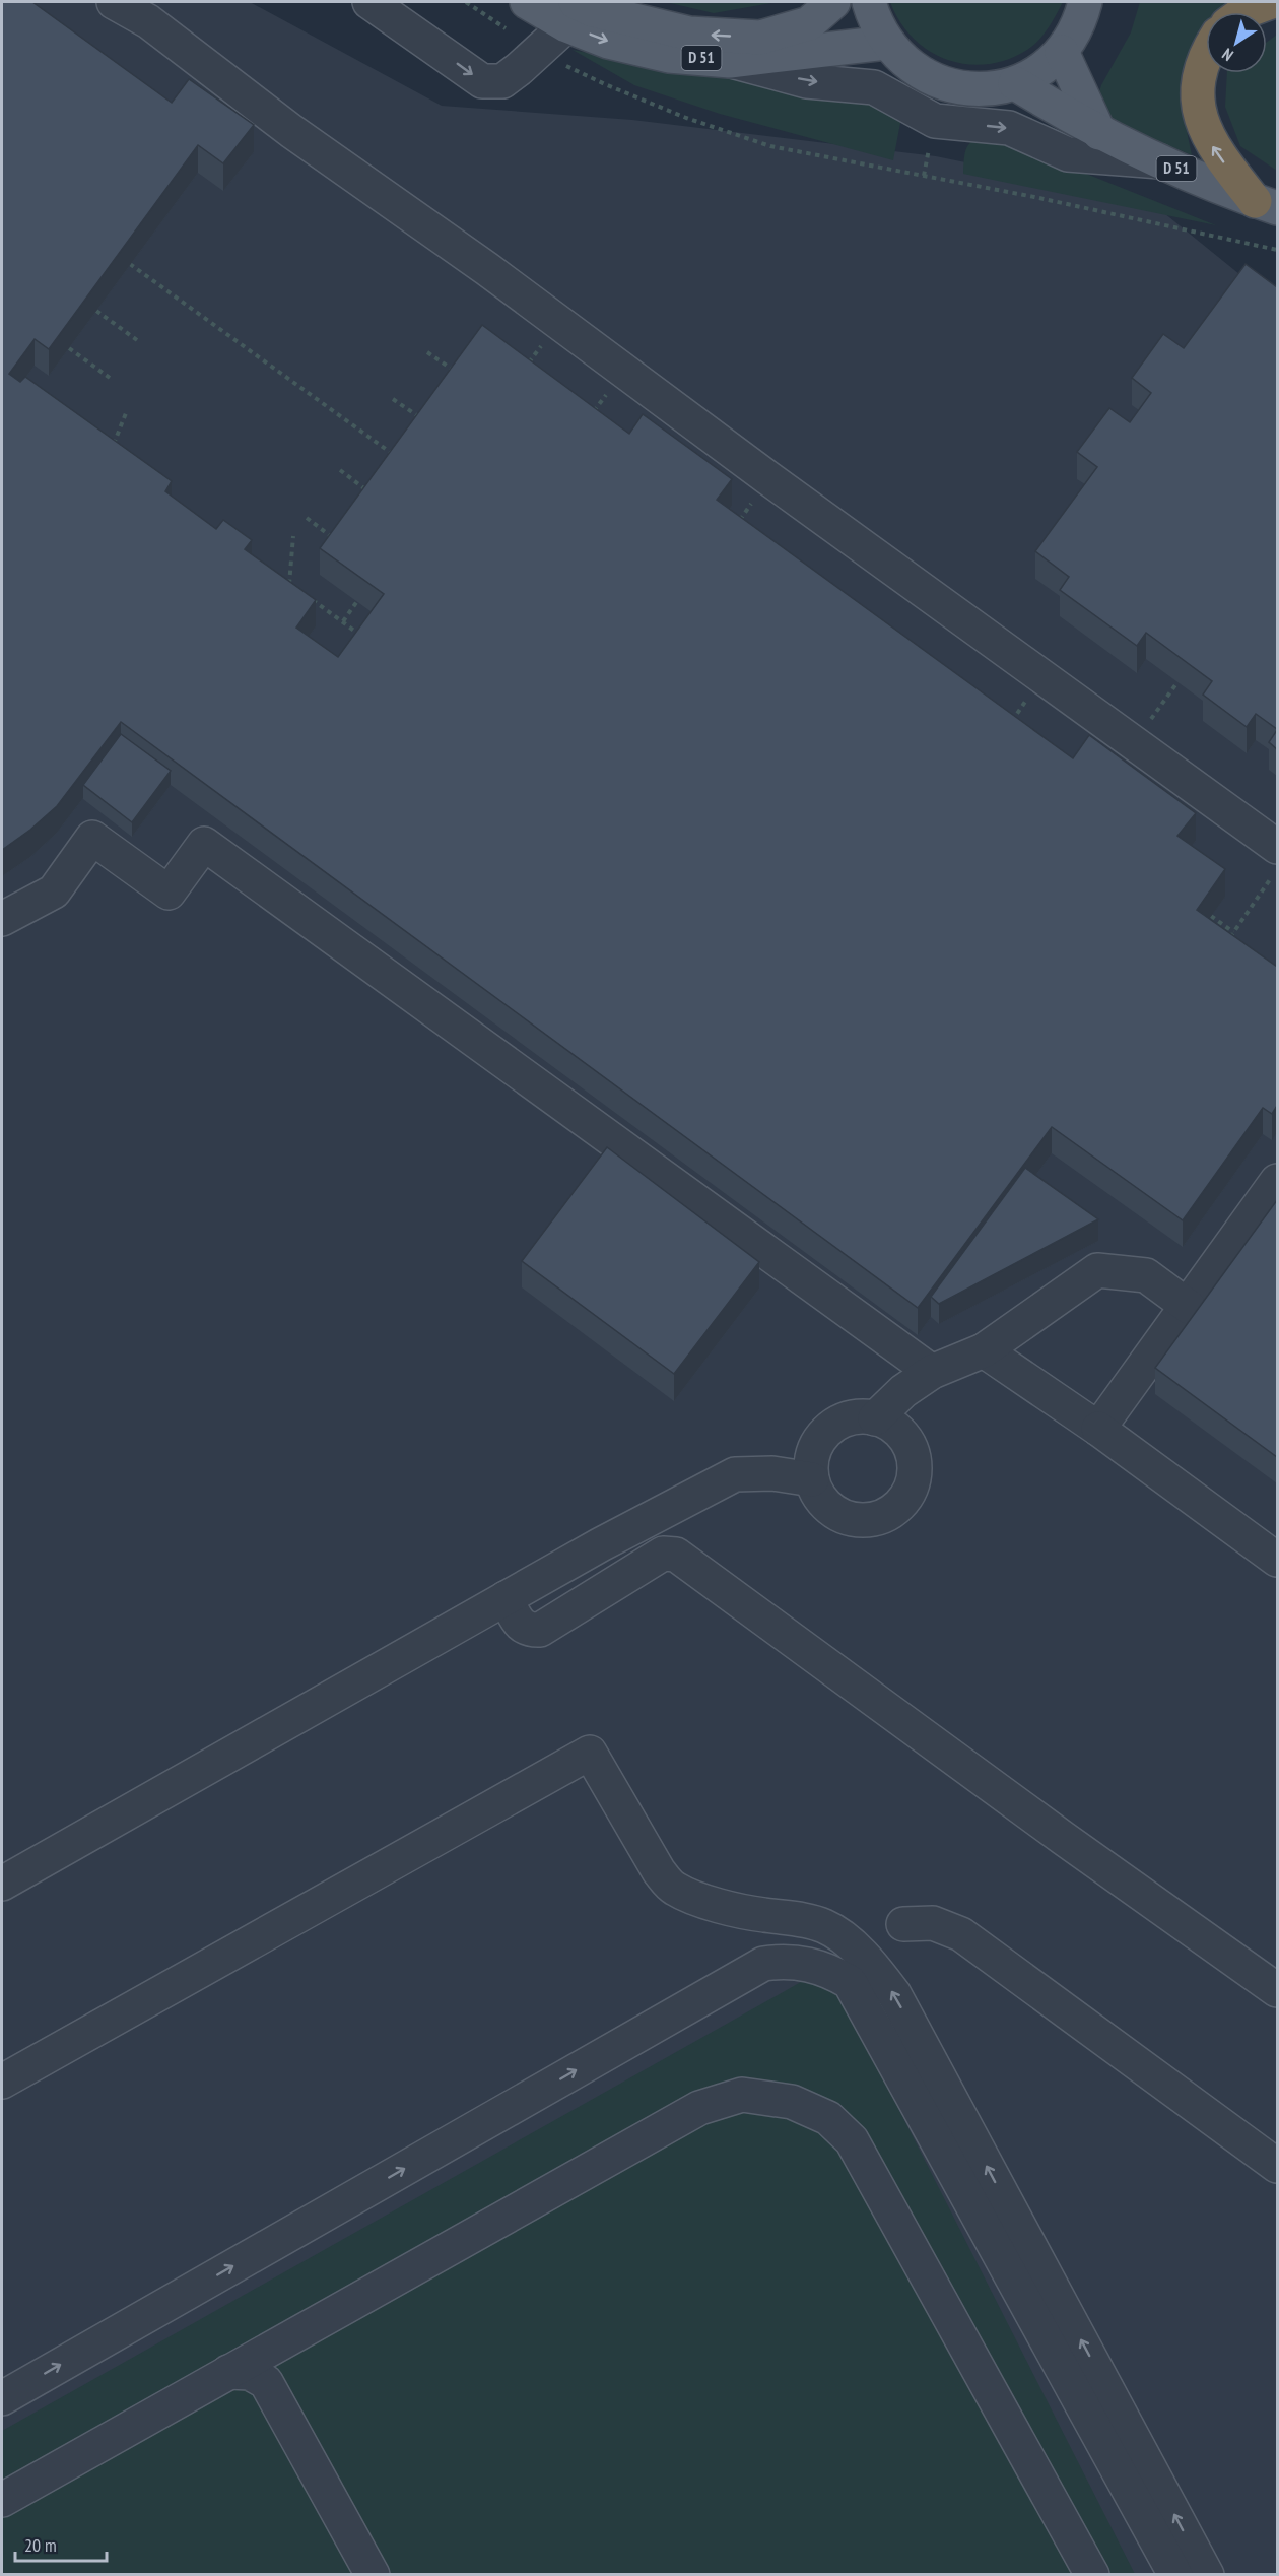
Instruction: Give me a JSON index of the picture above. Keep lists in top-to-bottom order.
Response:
{
  "streets": {
    "main road": ["D 51"]
  },
  "scale_bar": "20 m",
  "north": "bottom left"
}
